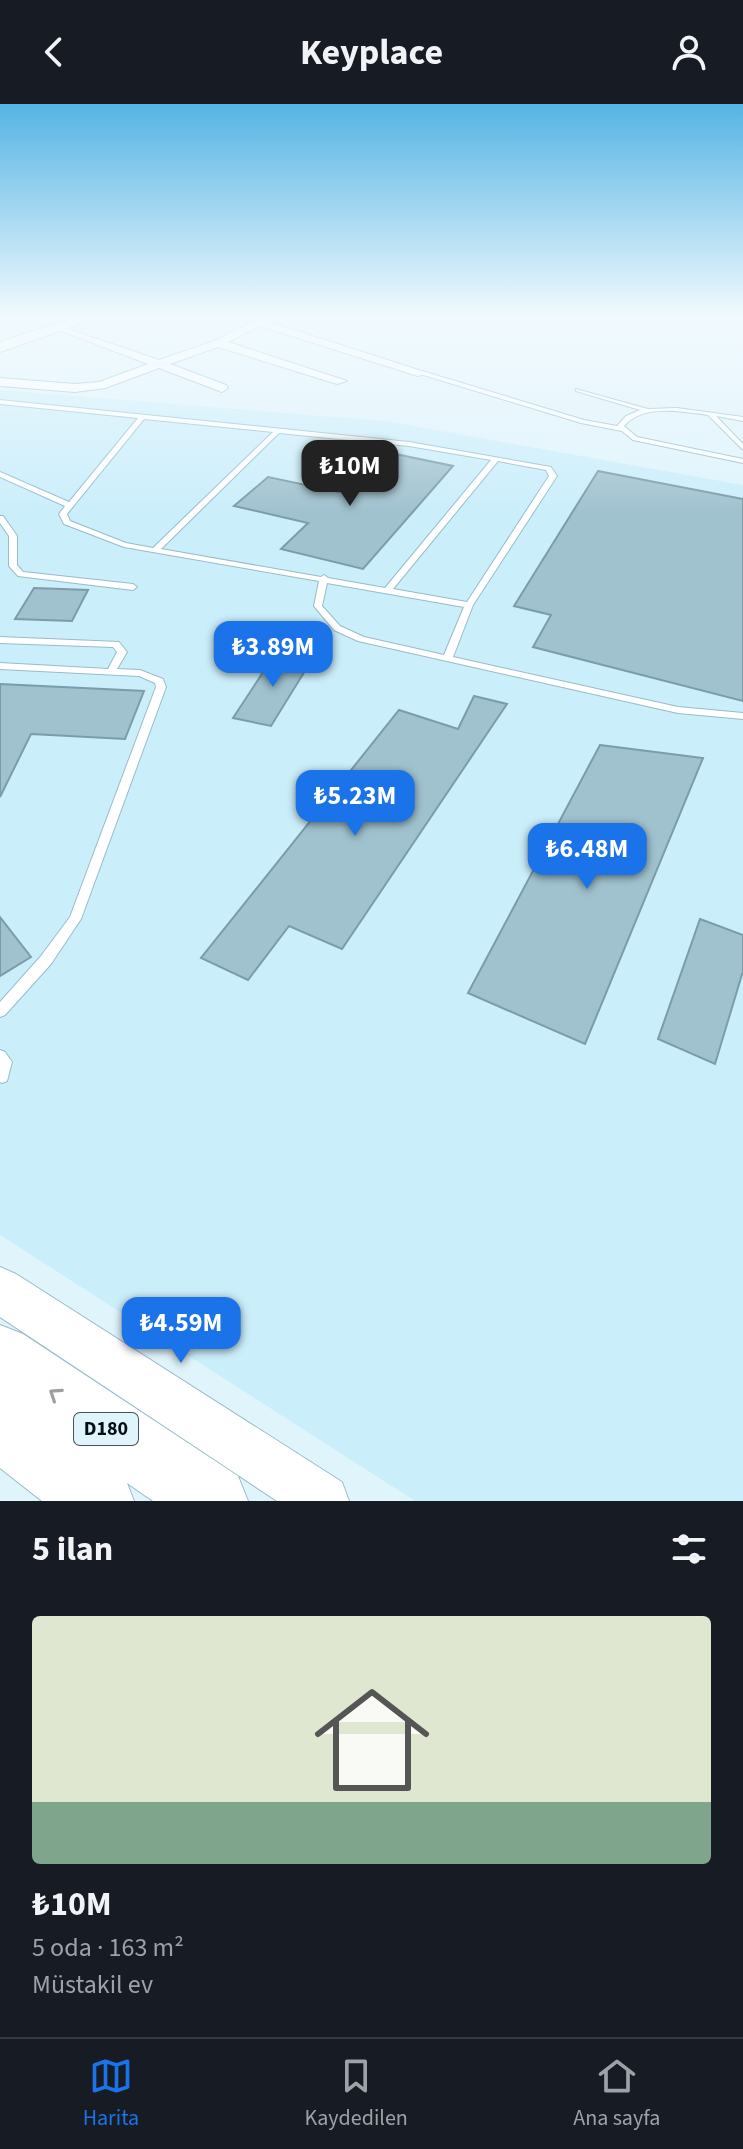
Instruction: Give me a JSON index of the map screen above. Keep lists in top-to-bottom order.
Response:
{
  "streets": {
    "highway": ["D180"]
  },
  "page": {
    "header": "Keyplace",
    "price": [
      "₺10M",
      "₺3.89M",
      "₺5.23M",
      "₺6.48M",
      "₺4.59M"
    ],
    "heading": "5 ilan",
    "list": [
      {
        "name": "₺10M",
        "note": "5 oda · 163 m² · Müstakil ev"
      }
    ],
    "tabs": ["Harita", "Kaydedilen", "Ana sayfa"]
  }
}
